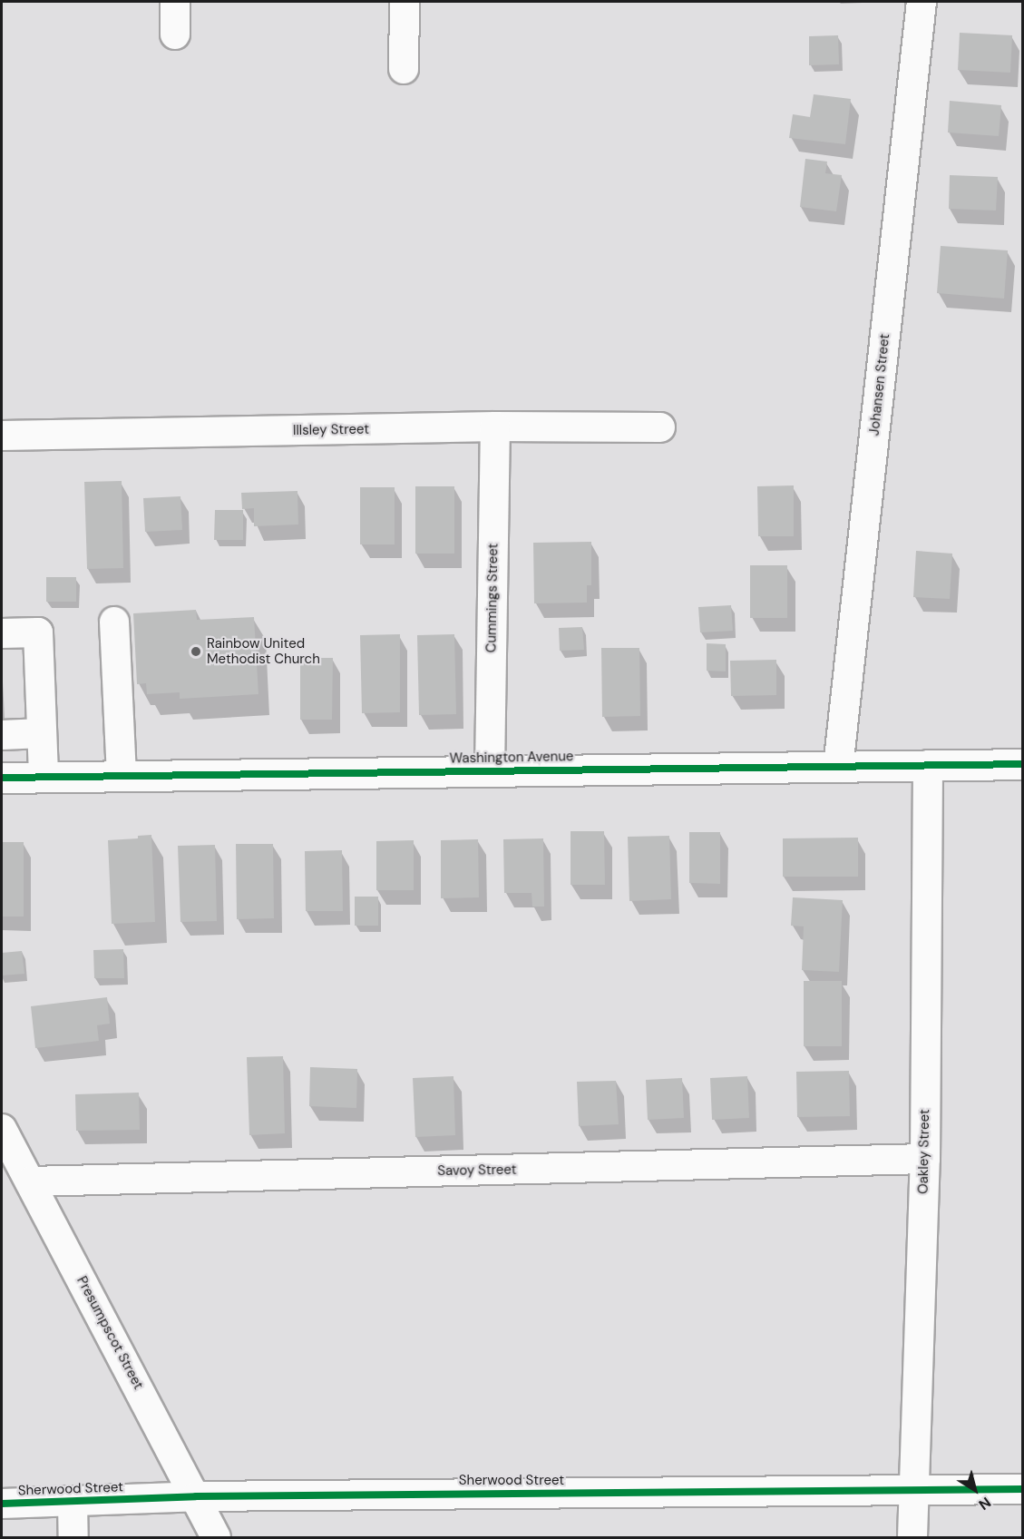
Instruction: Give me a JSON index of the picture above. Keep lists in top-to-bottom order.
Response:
{
  "streets": {
    "main road": ["Washington Avenue"],
    "street": [
      "Johansen Street",
      "Illsley Street",
      "Cummings Street",
      "Oakley Street",
      "Savoy Street",
      "Presumpscot Street",
      "Sherwood Street"
    ]
  },
  "crossings": [
    ["Johansen Street", "Washington Avenue"],
    ["Illsley Street", "Cummings Street"],
    ["Cummings Street", "Washington Avenue"],
    ["Washington Avenue", "Oakley Street"],
    ["Oakley Street", "Savoy Street"],
    ["Oakley Street", "Sherwood Street"],
    ["Savoy Street", "Presumpscot Street"],
    ["Presumpscot Street", "Sherwood Street"]
  ],
  "places": ["Rainbow United Methodist Church"],
  "north": "bottom right"
}
